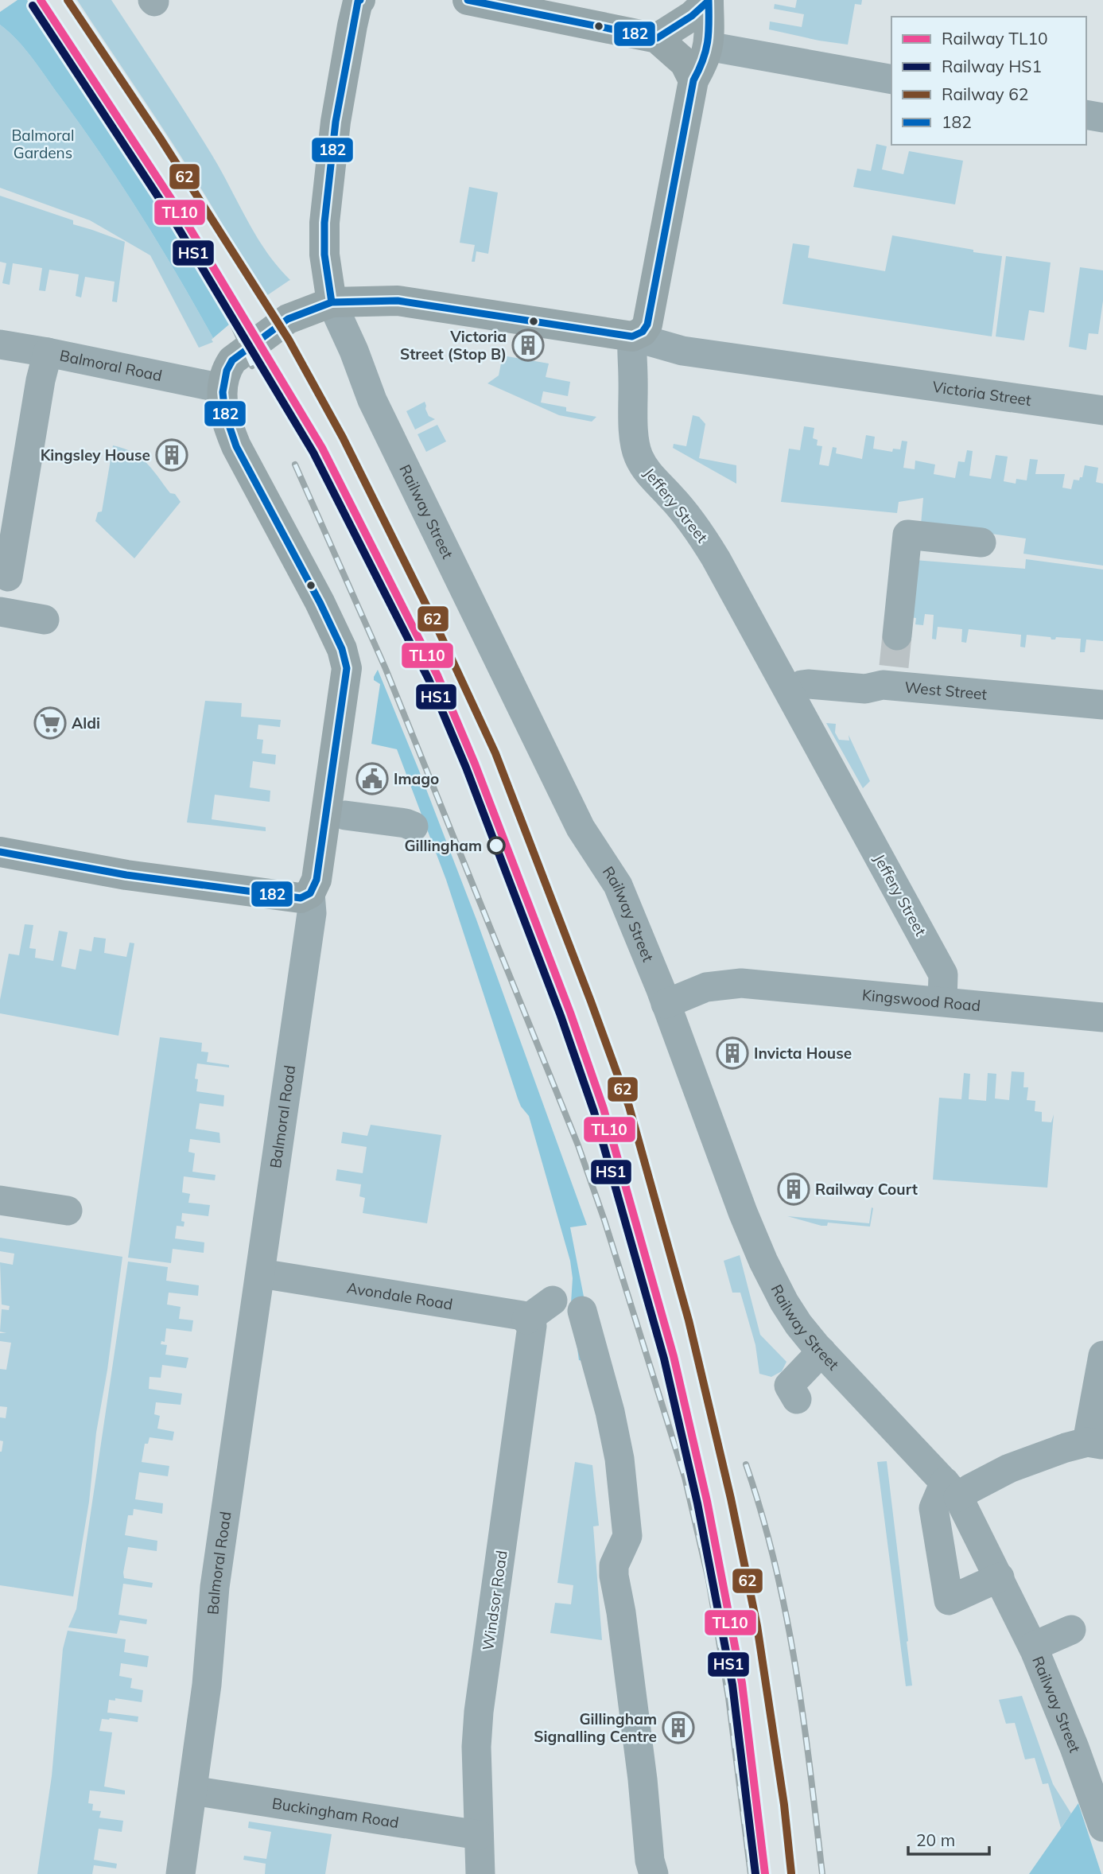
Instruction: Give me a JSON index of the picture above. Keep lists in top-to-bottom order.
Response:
{
  "streets": {
    "main road": ["Balmoral Road", "Victoria Street"],
    "street": [
      "Jeffery Street",
      "Railway Street",
      "West Street",
      "Kingswood Road",
      "Avondale Road",
      "Windsor Road",
      "Buckingham Road"
    ]
  },
  "crossings": [
    ["Balmoral Road", "Avondale Road"],
    ["Balmoral Road", "Buckingham Road"],
    ["Victoria Street", "Jeffery Street"],
    ["Victoria Street", "Railway Street"],
    ["Jeffery Street", "West Street"],
    ["Jeffery Street", "Kingswood Road"],
    ["Railway Street", "Kingswood Road"],
    ["Avondale Road", "Windsor Road"],
    ["Windsor Road", "Buckingham Road"]
  ],
  "parks": ["Balmoral Gardens"],
  "places": {
    "building": [
      "Victoria Street (Stop B)",
      "Kingsley House",
      "Invicta House",
      "Railway Court",
      "Gillingham Signalling Centre"
    ],
    "supermarket": ["Aldi"],
    "public building": ["Imago"],
    "other": ["Gillingham"]
  },
  "lines": [
    "rail line TL10",
    "rail line 62",
    "transit line 182",
    "rail line HS1"
  ],
  "legend": [
    "Railway TL10",
    "Railway HS1",
    "Railway 62",
    "182"
  ],
  "scale_bar": "20 m"
}
